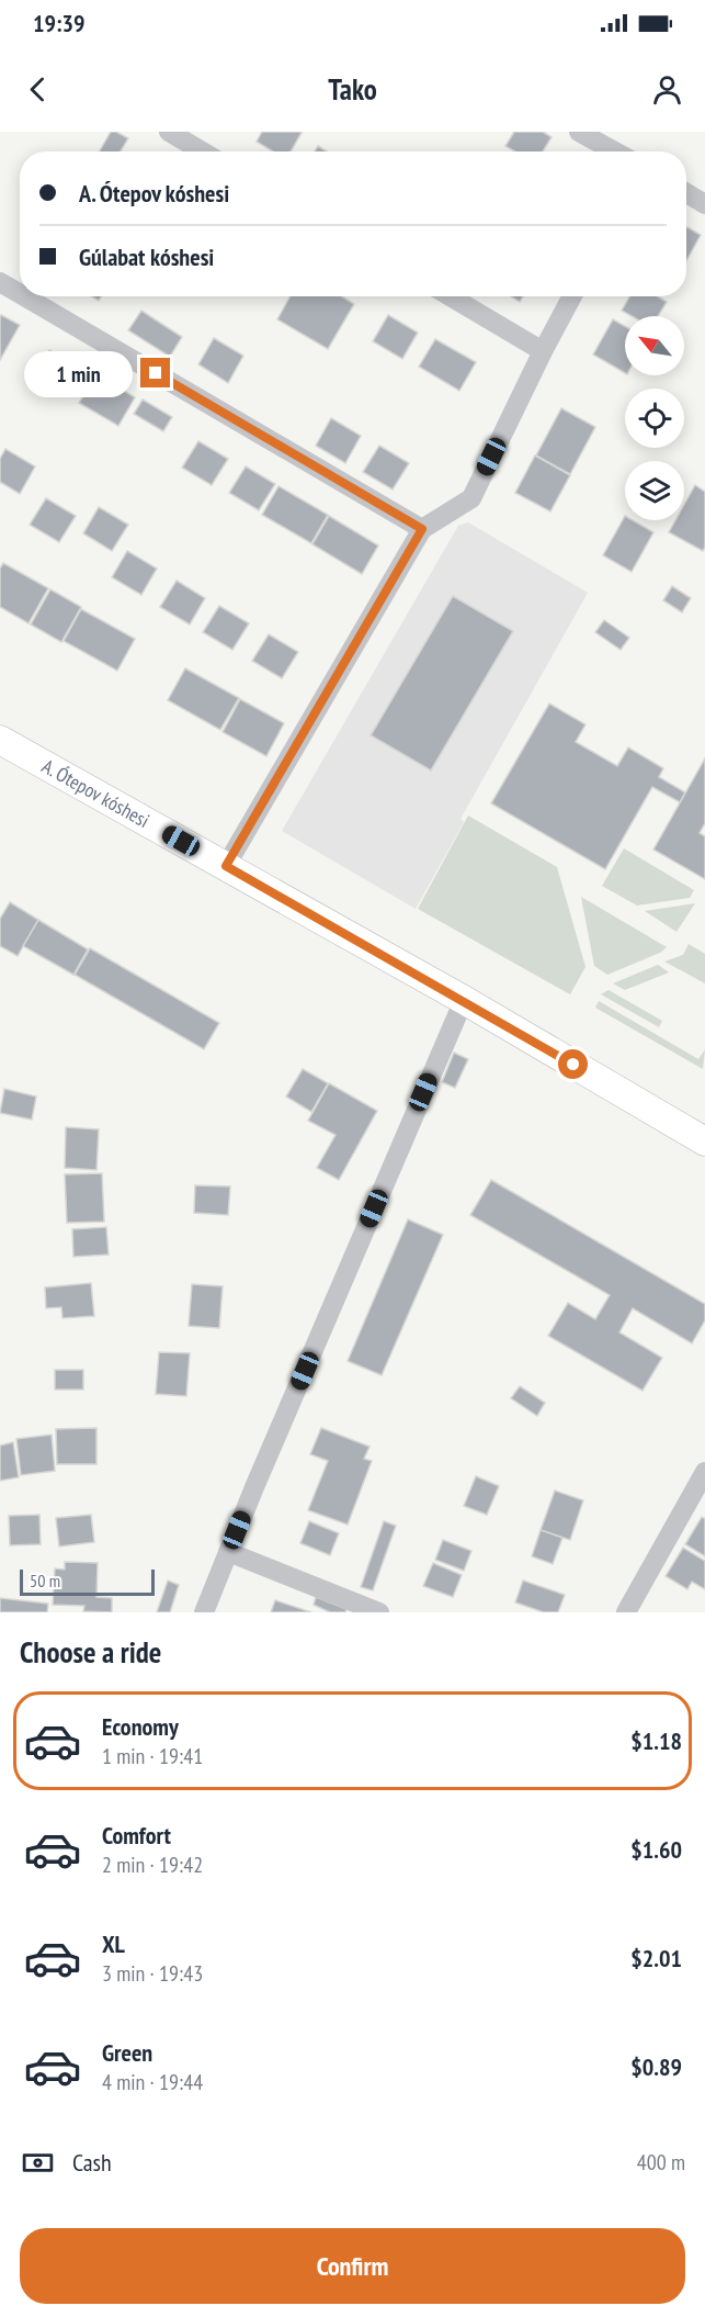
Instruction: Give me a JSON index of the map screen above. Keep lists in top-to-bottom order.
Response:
{
  "streets": {
    "main road": ["A. Ótepov kóshesi"]
  },
  "scale_bar": "50 m",
  "north": "top left",
  "page": {
    "status": "19:39",
    "header": "Tako",
    "banner": ["A. Ótepov kóshesi", "Gúlabat kóshesi"],
    "bubble": "1 min",
    "scale": "50 m",
    "heading": "Choose a ride",
    "list": [
      {
        "name": "Economy",
        "note": "1 min · 19:41",
        "value": "$1.18"
      },
      {
        "name": "Comfort",
        "note": "2 min · 19:42",
        "value": "$1.60"
      },
      {
        "name": "XL",
        "note": "3 min · 19:43",
        "value": "$2.01"
      },
      {
        "name": "Green",
        "note": "4 min · 19:44",
        "value": "$0.89"
      }
    ],
    "pay": ["Cash", "400 m"],
    "buttons": "Confirm"
  }
}
